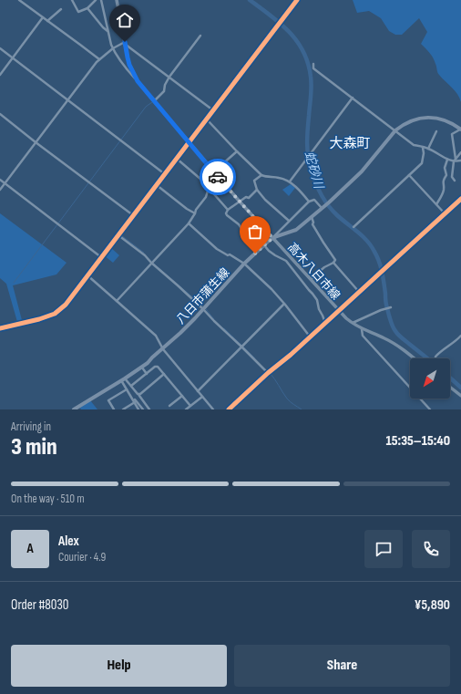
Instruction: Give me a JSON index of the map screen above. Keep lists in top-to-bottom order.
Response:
{
  "streets": {
    "main road": ["高木八日市線", "八日市蒲生線"]
  },
  "crossings": [
    ["高木八日市線", "八日市蒲生線"]
  ],
  "districts": ["大森町"],
  "water": ["蛇砂川"],
  "north": "bottom left",
  "page": {
    "heading": ["3 min", "Arriving in", "15:35–15:40"],
    "panel": [
      "Alex",
      "Courier · 4.9",
      "Order #8030",
      "¥5,890"
    ],
    "bar": "On the way · 510 m",
    "round": "A",
    "buttons": ["Help", "Share"]
  }
}
